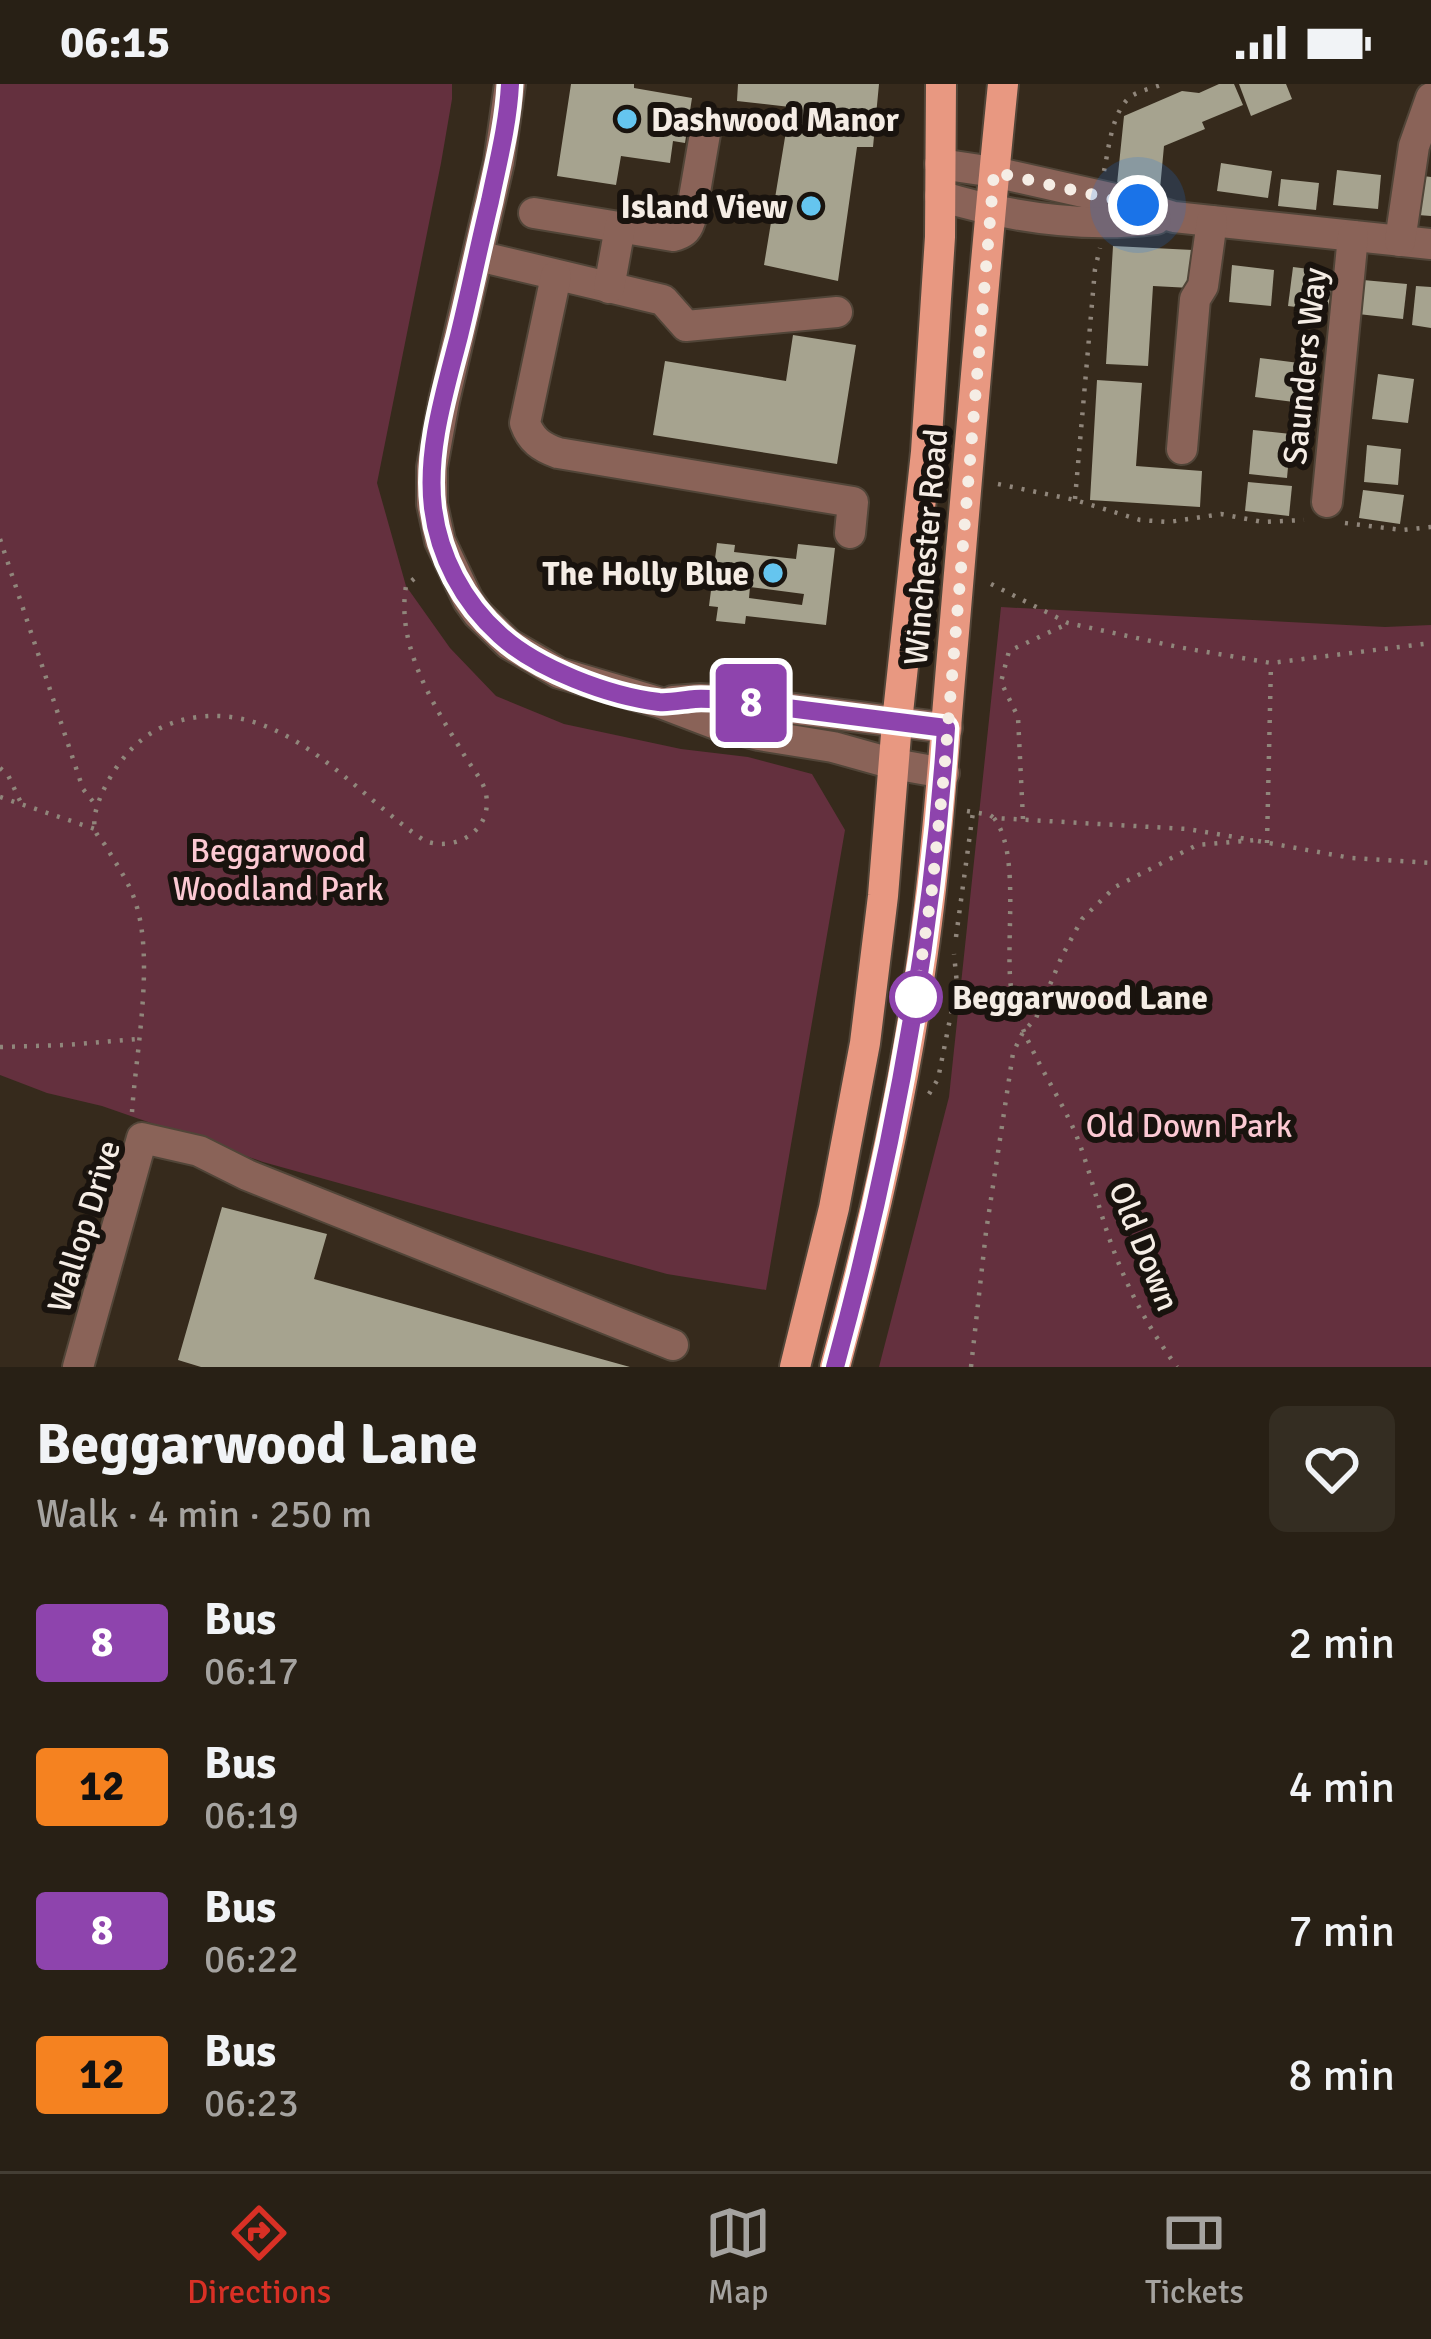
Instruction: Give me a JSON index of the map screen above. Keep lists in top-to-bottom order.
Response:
{
  "streets": {
    "main road": ["Winchester Road"],
    "street": ["Saunders Way", "Wallop Drive"],
    "path": ["Old Down"]
  },
  "crossings": [
    ["Saunders Way", "Winchester Road"]
  ],
  "parks": ["Beggarwood Woodland Park", "Old Down Park"],
  "places": [
    "Dashwood Manor",
    "Island View",
    "The Holly Blue",
    "Beggarwood Lane"
  ],
  "lines": ["bus line 8"],
  "page": {
    "status": "06:15",
    "on_map": "8",
    "heading": ["Beggarwood Lane", "Walk · 4 min · 250 m"],
    "list": [
      {
        "mark": "8",
        "name": "Bus",
        "note": "06:17",
        "value": "2 min"
      },
      {
        "mark": "12",
        "name": "Bus",
        "note": "06:19",
        "value": "4 min"
      },
      {
        "mark": "8",
        "name": "Bus",
        "note": "06:22",
        "value": "7 min"
      },
      {
        "mark": "12",
        "name": "Bus",
        "note": "06:23",
        "value": "8 min"
      }
    ],
    "tabs": ["Directions", "Map", "Tickets"]
  }
}
